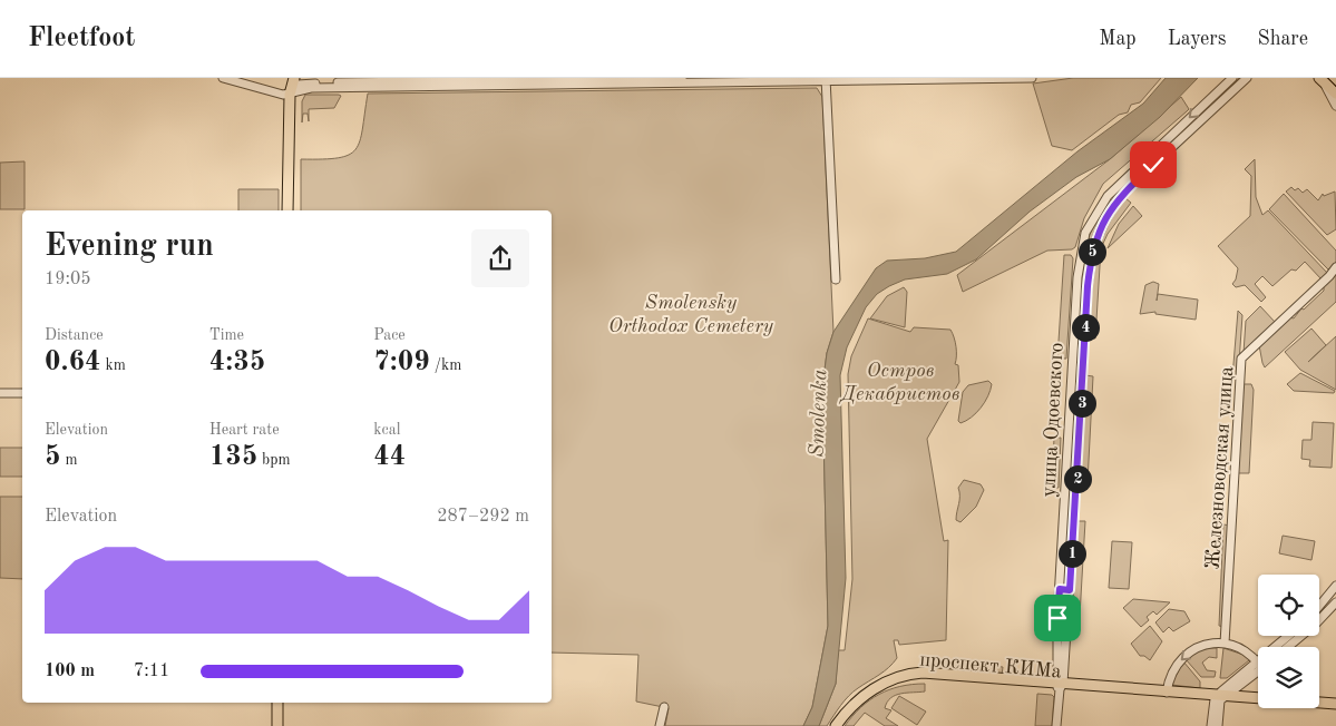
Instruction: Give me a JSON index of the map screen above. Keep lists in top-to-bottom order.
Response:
{
  "streets": {
    "main road": ["проспект КИМа"],
    "street": ["улица Одоевского", "Железноводская улица"]
  },
  "crossings": [
    ["улица Одоевского", "проспект КИМа"]
  ],
  "water": ["Smolenka"],
  "parks": ["Smolensky Orthodox Cemetery", "Остров Декабристов"],
  "page": {
    "header": "Fleetfoot",
    "nav": ["Map", "Layers", "Share"],
    "heading": ["Evening run", "19:05"],
    "pins": [
      "5",
      "4",
      "3",
      "2",
      "1"
    ],
    "stats": [
      ["Distance", "0.64 km"],
      ["Time", "4:35"],
      ["Pace", "7:09 /km"],
      ["Elevation", "5 m"],
      ["Heart rate", "135 bpm"],
      ["kcal", "44"]
    ],
    "chart": ["Elevation", "287–292 m"],
    "list": [
      {
        "name": "100 m",
        "note": "7:11"
      }
    ]
  }
}
